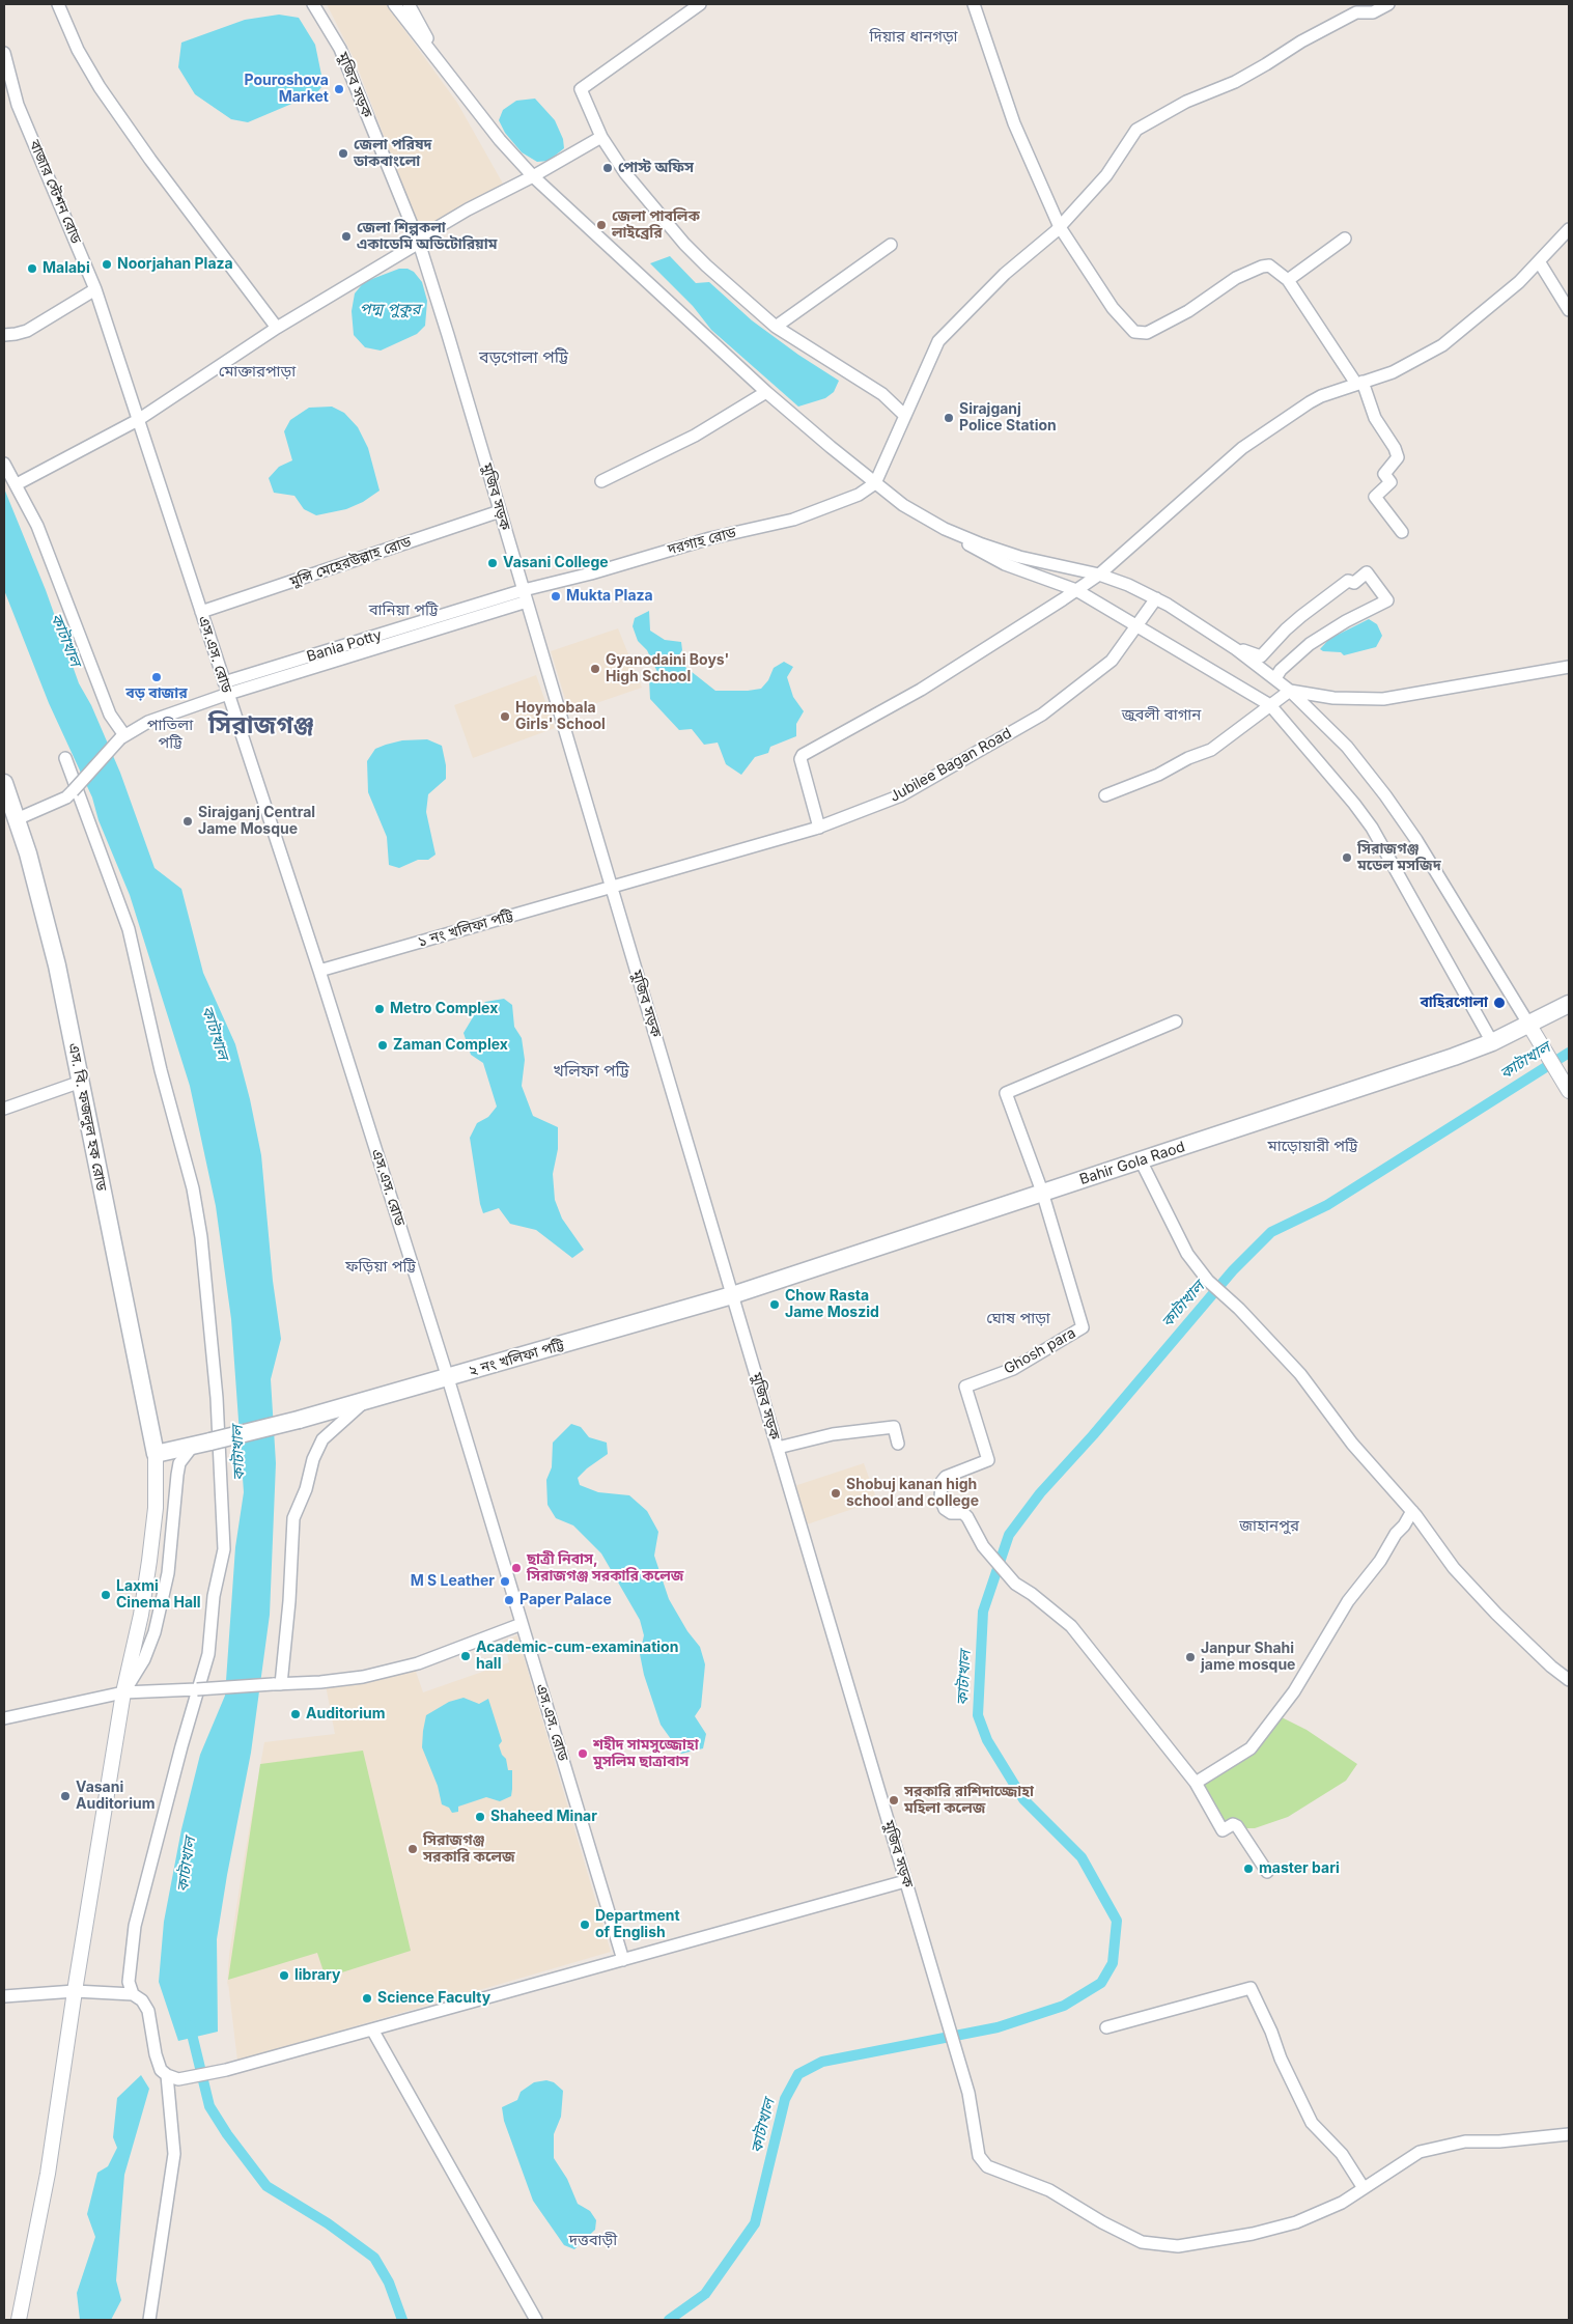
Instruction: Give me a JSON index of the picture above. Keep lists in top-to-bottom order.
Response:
{
  "streets": {
    "main road": ["এস. বি. ফজলুল হক রোড", "Bahir Gola Raod", "২ নং খলিফা পট্টি"],
    "street": [
      "মুজিব সড়ক",
      "বাজার স্টেশন রোড",
      "দরগাহ রোড",
      "মুন্সি মেহেরউল্লাহ রোড",
      "Bania Potty",
      "এস.এস. রোড",
      "Jubilee Bagan Road",
      "১ নং খলিফা পট্টি",
      "Ghosh para"
    ]
  },
  "crossings": [
    ["মুজিব সড়ক", "দরগাহ রোড"],
    ["মুজিব সড়ক", "মুন্সি মেহেরউল্লাহ রোড"],
    ["মুজিব সড়ক", "Bania Potty"],
    ["মুজিব সড়ক", "Jubilee Bagan Road"],
    ["মুজিব সড়ক", "১ নং খলিফা পট্টি"],
    ["মুজিব সড়ক", "Bahir Gola Raod"],
    ["মুজিব সড়ক", "২ নং খলিফা পট্টি"],
    ["বাজার স্টেশন রোড", "এস.এস. রোড"],
    ["দরগাহ রোড", "Bania Potty"],
    ["মুন্সি মেহেরউল্লাহ রোড", "এস.এস. রোড"],
    ["Bania Potty", "এস.এস. রোড"],
    ["Bania Potty", "এস. বি. ফজলুল হক রোড"],
    ["এস.এস. রোড", "১ নং খলিফা পট্টি"],
    ["এস.এস. রোড", "২ নং খলিফা পট্টি"],
    ["Jubilee Bagan Road", "১ নং খলিফা পট্টি"],
    ["এস. বি. ফজলুল হক রোড", "২ নং খলিফা পট্টি"],
    ["Bahir Gola Raod", "Ghosh para"],
    ["Bahir Gola Raod", "২ নং খলিফা পট্টি"]
  ],
  "districts": [
    "দিয়ার ধানগড়া",
    "বড়গোলা পট্টি",
    "মোক্তারপাড়া",
    "বানিয়া পট্টি",
    "জুবলী বাগান",
    "পাতিলা পট্টি",
    "সিরাজগঞ্জ",
    "খলিফা পট্টি",
    "মাড়োয়ারী পট্টি",
    "ফড়িয়া পট্টি",
    "ঘোষ পাড়া",
    "জাহানপুর",
    "দত্তবাড়ী"
  ],
  "water": ["পদ্ম পুকুর", "কাটাখাল"],
  "places": [
    "Pouroshova Market",
    "জেলা পরিষদ ডাকবাংলো",
    "পোস্ট অফিস",
    "জেলা পাবলিক লাইব্রেরি",
    "জেলা শিল্পকলা একাডেমি অডিটোরিয়াম",
    "Noorjahan Plaza",
    "Malabi",
    "Sirajganj Police Station",
    "Vasani College",
    "Mukta Plaza",
    "Gyanodaini Boys' High School",
    "বড় বাজার",
    "Hoymobala Girls' School",
    "Sirajganj Central Jame Mosque",
    "সিরাজগঞ্জ মডেল মসজিদ",
    "বাহিরগোলা",
    "Metro Complex",
    "Zaman Complex",
    "Chow Rasta Jame Moszid",
    "Shobuj kanan high school and college",
    "ছাত্রী নিবাস, সিরাজগঞ্জ সরকারি কলেজ",
    "M S Leather",
    "Laxmi Cinema Hall",
    "Paper Palace",
    "Academic-cum-examination hall",
    "Janpur Shahi jame mosque",
    "Auditorium",
    "শহীদ সামসুজ্জোহা মুসলিম ছাত্রাবাস",
    "Vasani Auditorium",
    "সরকারি রাশিদাজ্জোহা মহিলা কলেজ",
    "Shaheed Minar",
    "সিরাজগঞ্জ সরকারি কলেজ",
    "master bari",
    "Department of English",
    "library",
    "Science Faculty"
  ]
}
